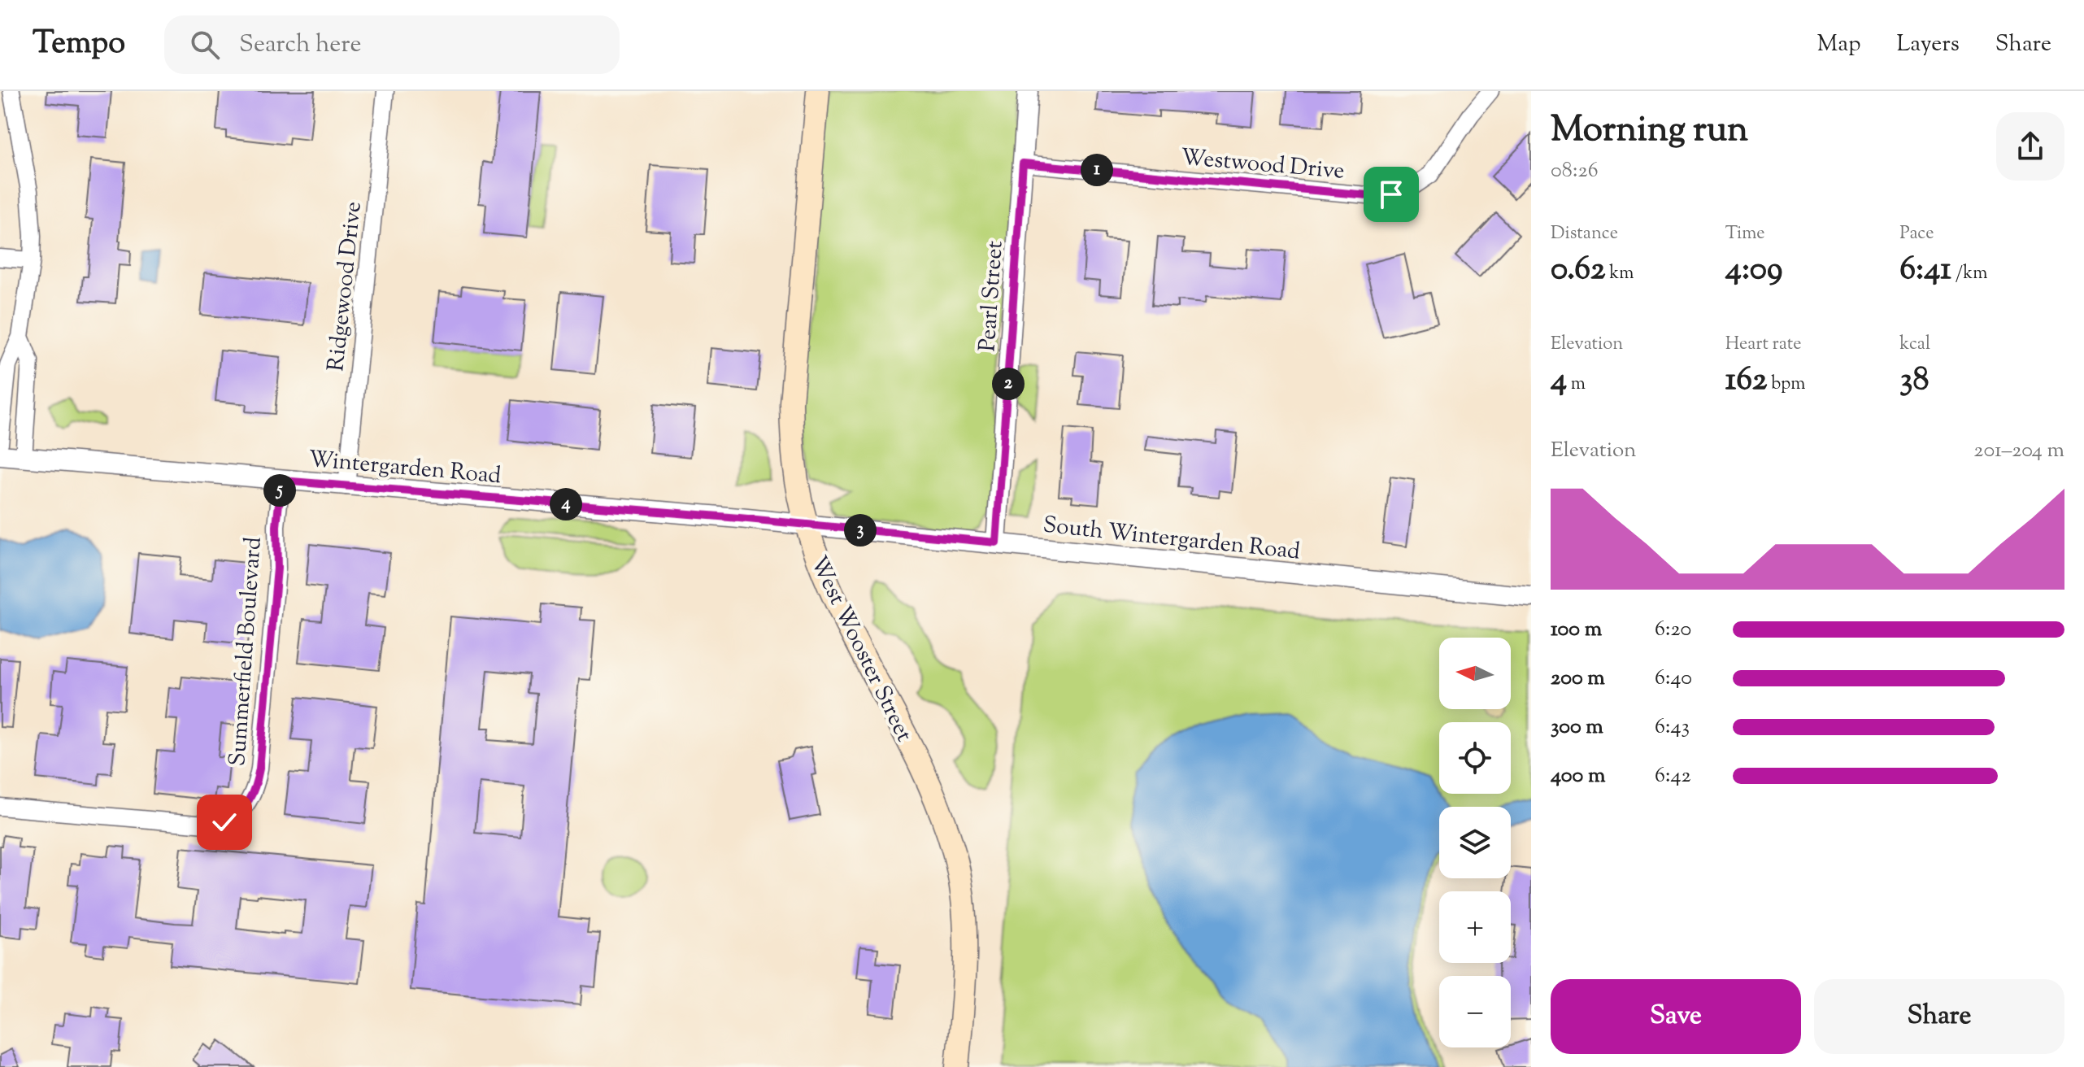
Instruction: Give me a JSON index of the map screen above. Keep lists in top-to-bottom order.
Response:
{
  "streets": {
    "main road": ["West Wooster Street"],
    "street": [
      "Westwood Drive",
      "Ridgewood Drive",
      "Pearl Street",
      "Wintergarden Road",
      "South Wintergarden Road",
      "Summerfield Boulevard"
    ]
  },
  "crossings": [
    ["Westwood Drive", "Pearl Street"],
    ["Ridgewood Drive", "Wintergarden Road"],
    ["Pearl Street", "South Wintergarden Road"],
    ["Wintergarden Road", "South Wintergarden Road"],
    ["Wintergarden Road", "West Wooster Street"],
    ["Wintergarden Road", "Summerfield Boulevard"],
    ["South Wintergarden Road", "West Wooster Street"]
  ],
  "north": "left",
  "page": {
    "header": "Tempo",
    "search": "Search here",
    "nav": ["Map", "Layers", "Share"],
    "heading": ["Morning run", "08:26"],
    "pins": [
      "1",
      "2",
      "5",
      "4",
      "3"
    ],
    "stats": [
      ["Distance", "0.62 km"],
      ["Time", "4:09"],
      ["Pace", "6:41 /km"],
      ["Elevation", "4 m"],
      ["Heart rate", "162 bpm"],
      ["kcal", "38"]
    ],
    "chart": ["Elevation", "201–204 m"],
    "list": [
      {
        "name": "100 m",
        "note": "6:20"
      },
      {
        "name": "200 m",
        "note": "6:40"
      },
      {
        "name": "300 m",
        "note": "6:43"
      },
      {
        "name": "400 m",
        "note": "6:42"
      }
    ],
    "map_buttons": ["+", "−"],
    "buttons": ["Save", "Share"]
  }
}
